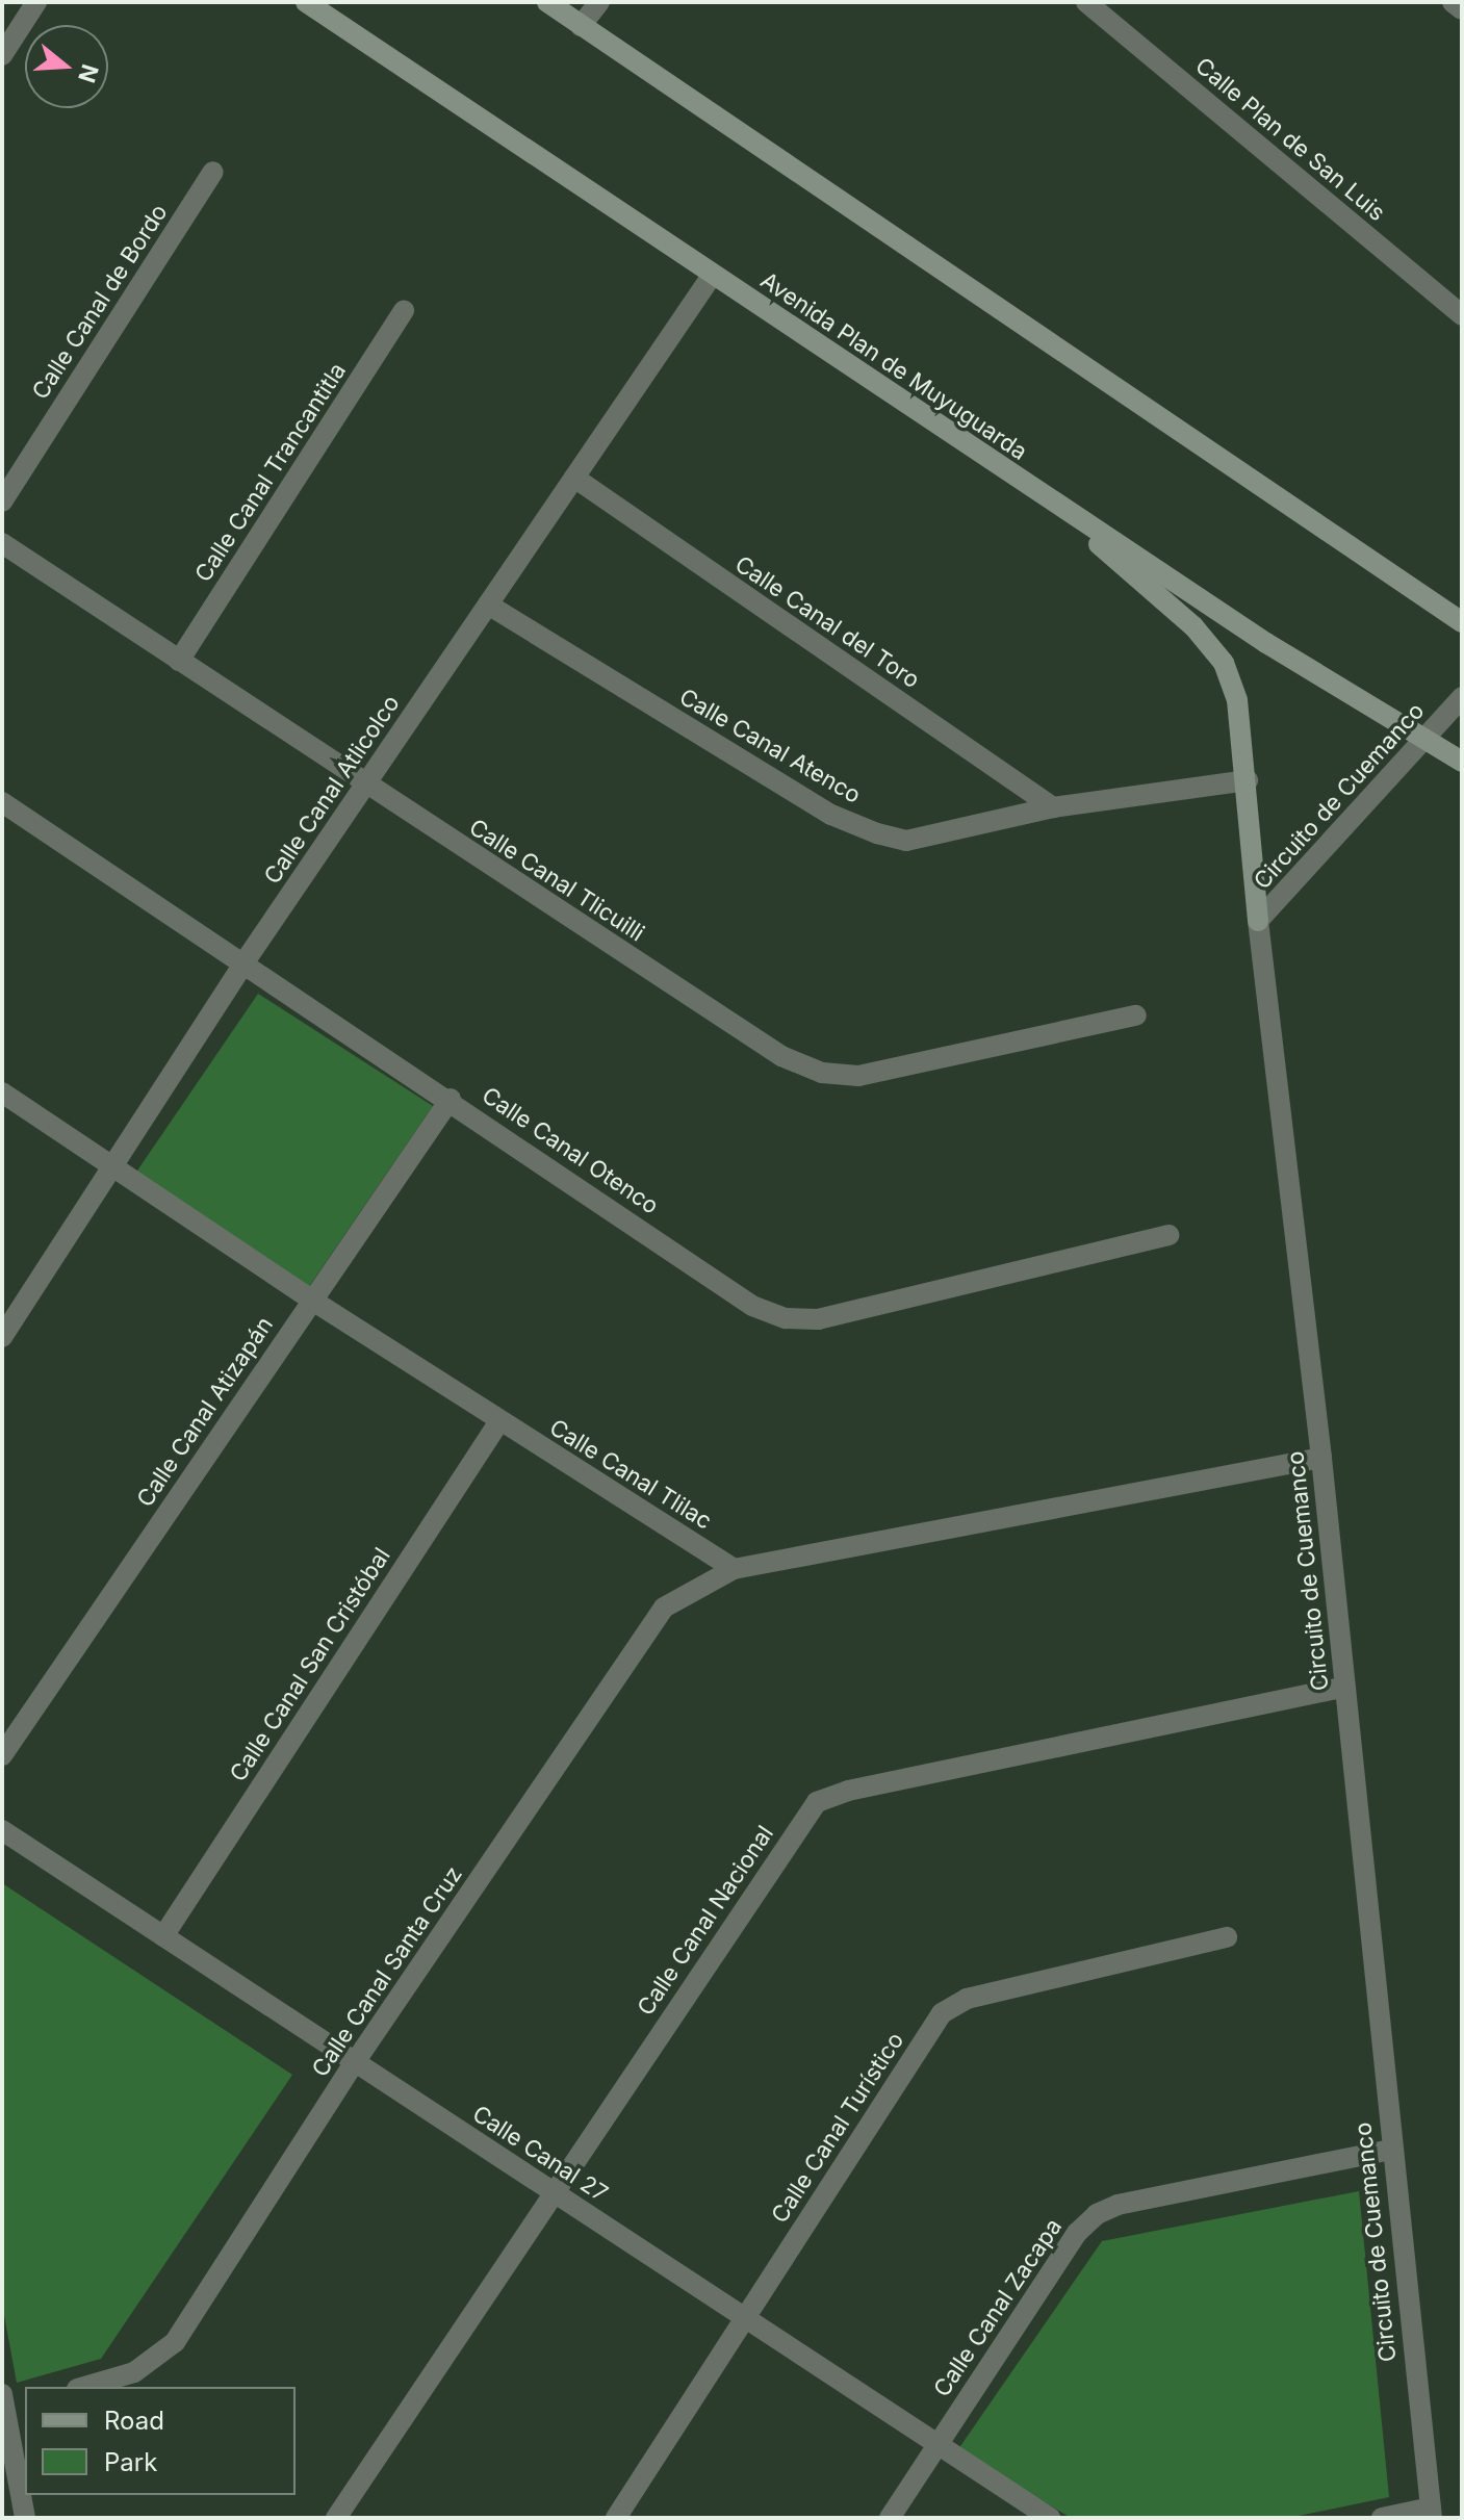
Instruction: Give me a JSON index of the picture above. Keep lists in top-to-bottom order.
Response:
{
  "streets": {
    "main road": ["Avenida Plan de Muyuguarda"],
    "street": [
      "Calle Plan de San Luis",
      "Calle Canal de Bordo",
      "Calle Canal Trancantitla",
      "Calle Canal del Toro",
      "Calle Canal Atenco",
      "Calle Canal Atlicolco",
      "Circuito de Cuemanco",
      "Calle Canal Tlicuilli",
      "Calle Canal Otenco",
      "Calle Canal Atizapán",
      "Calle Canal Tlilac",
      "Calle Canal San Cristóbal",
      "Calle Canal Nacional",
      "Calle Canal Santa Cruz",
      "Calle Canal Turístico",
      "Calle Canal 27",
      "Calle Canal Zacapa"
    ]
  },
  "crossings": [
    ["Avenida Plan de Muyuguarda", "Calle Canal Atlicolco"],
    ["Avenida Plan de Muyuguarda", "Circuito de Cuemanco"],
    ["Calle Canal Trancantitla", "Calle Canal Tlicuilli"],
    ["Calle Canal del Toro", "Calle Canal Atenco"],
    ["Calle Canal del Toro", "Calle Canal Atlicolco"],
    ["Calle Canal Atenco", "Calle Canal Atlicolco"],
    ["Calle Canal Atlicolco", "Calle Canal Tlicuilli"],
    ["Calle Canal Atlicolco", "Calle Canal Otenco"],
    ["Calle Canal Atlicolco", "Calle Canal Tlilac"],
    ["Circuito de Cuemanco", "Calle Canal Nacional"],
    ["Circuito de Cuemanco", "Calle Canal Zacapa"],
    ["Calle Canal Otenco", "Calle Canal Atizapán"],
    ["Calle Canal Atizapán", "Calle Canal Tlilac"],
    ["Calle Canal Tlilac", "Calle Canal San Cristóbal"],
    ["Calle Canal Tlilac", "Calle Canal Santa Cruz"],
    ["Calle Canal San Cristóbal", "Calle Canal 27"],
    ["Calle Canal Nacional", "Calle Canal 27"],
    ["Calle Canal Santa Cruz", "Calle Canal 27"],
    ["Calle Canal Turístico", "Calle Canal 27"],
    ["Calle Canal 27", "Calle Canal Zacapa"]
  ],
  "legend": ["Road", "Park"],
  "north": "right"
}
